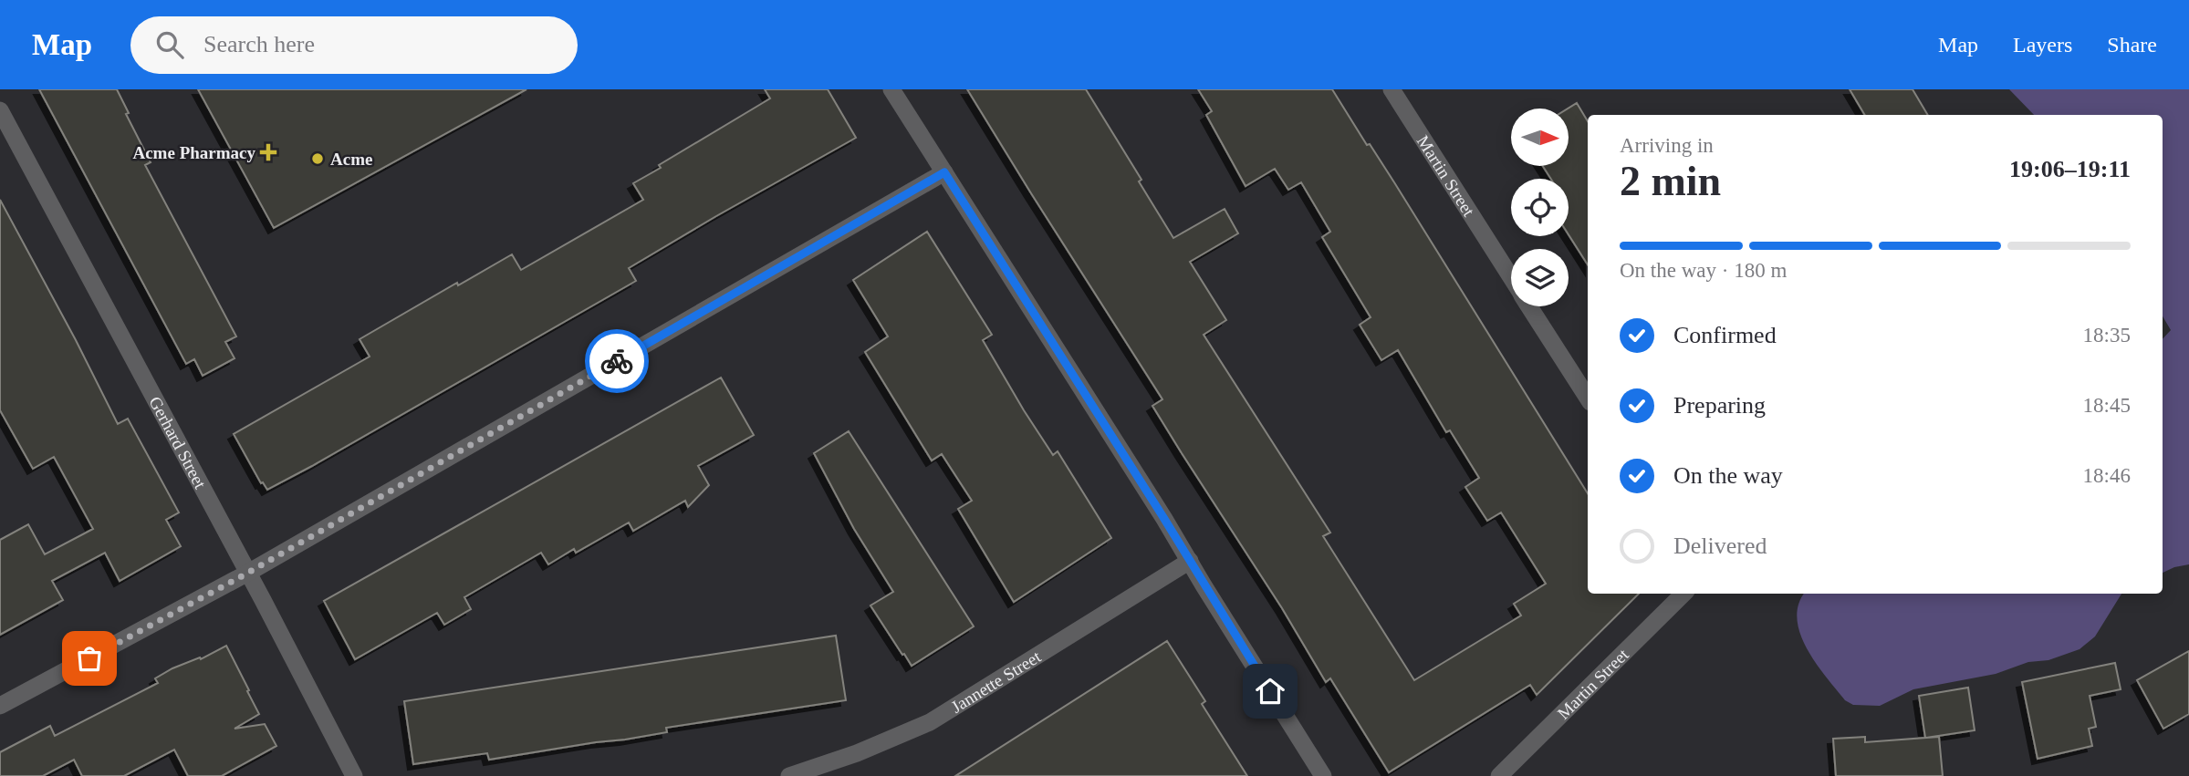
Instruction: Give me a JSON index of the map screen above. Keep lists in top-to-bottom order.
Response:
{
  "streets": {
    "street": ["Martin Street", "Gerhard Street", "Jannette Street"]
  },
  "places": {
    "health": ["Acme Pharmacy"],
    "other": ["Acme"]
  },
  "north": "right",
  "page": {
    "header": "Map",
    "search": "Search here",
    "nav": ["Map", "Layers", "Share"],
    "heading": ["2 min", "Arriving in", "19:06–19:11"],
    "bar": "On the way · 180 m",
    "list": [
      ["Confirmed", "18:35"],
      ["Preparing", "18:45"],
      ["On the way", "18:46"],
      "Delivered"
    ]
  }
}
